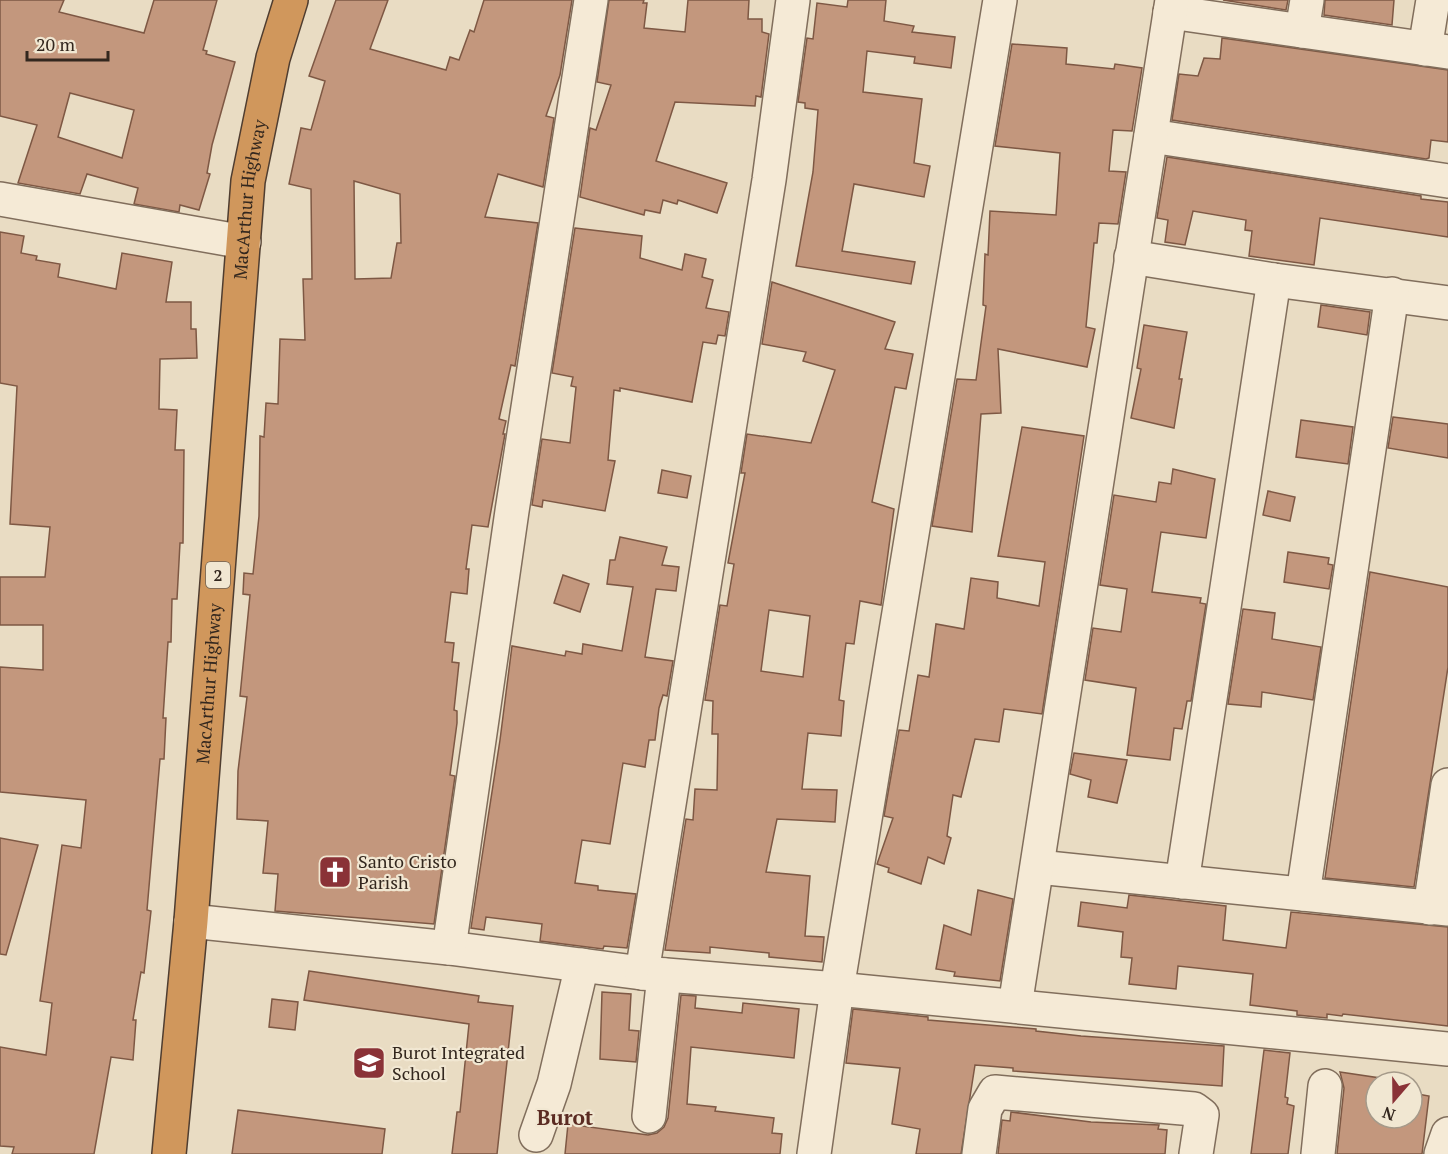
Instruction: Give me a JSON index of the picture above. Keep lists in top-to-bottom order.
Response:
{
  "streets": {
    "highway": ["MacArthur Highway", "2"]
  },
  "districts": ["Burot"],
  "places": {
    "church": ["Santo Cristo Parish"],
    "school or university": ["Burot Integrated School"]
  },
  "scale_bar": "20 m",
  "north": "bottom"
}
